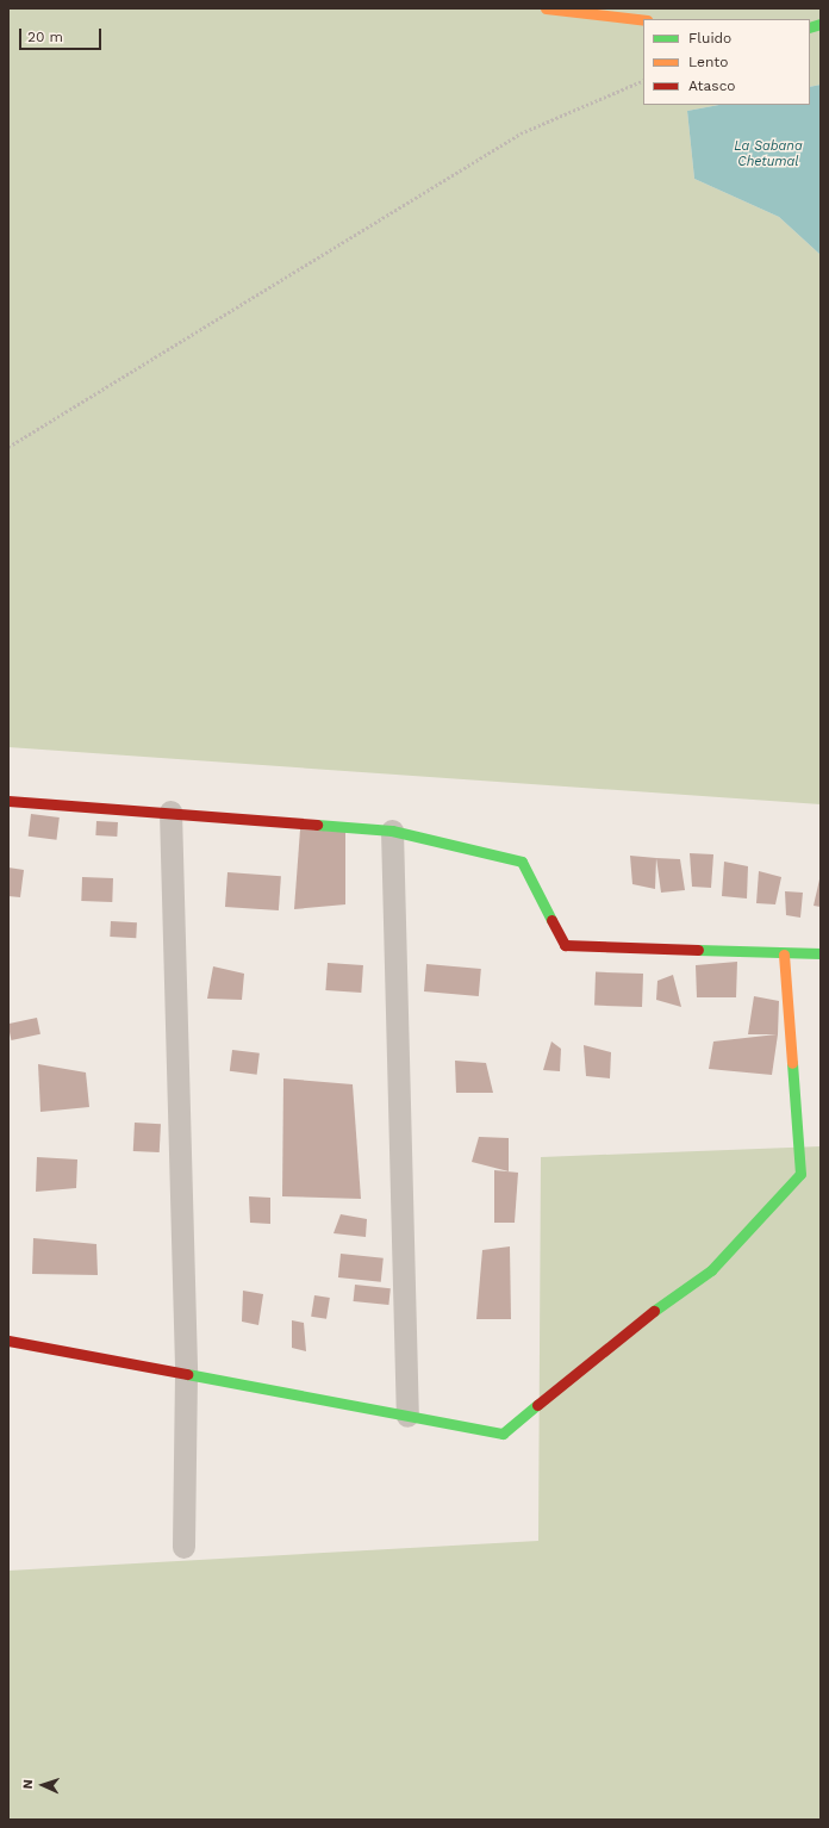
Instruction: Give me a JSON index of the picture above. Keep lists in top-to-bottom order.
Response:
{
  "water": ["La Sabana Chetumal"],
  "legend": ["Fluido", "Lento", "Atasco"],
  "scale_bar": "20 m",
  "north": "left"
}
